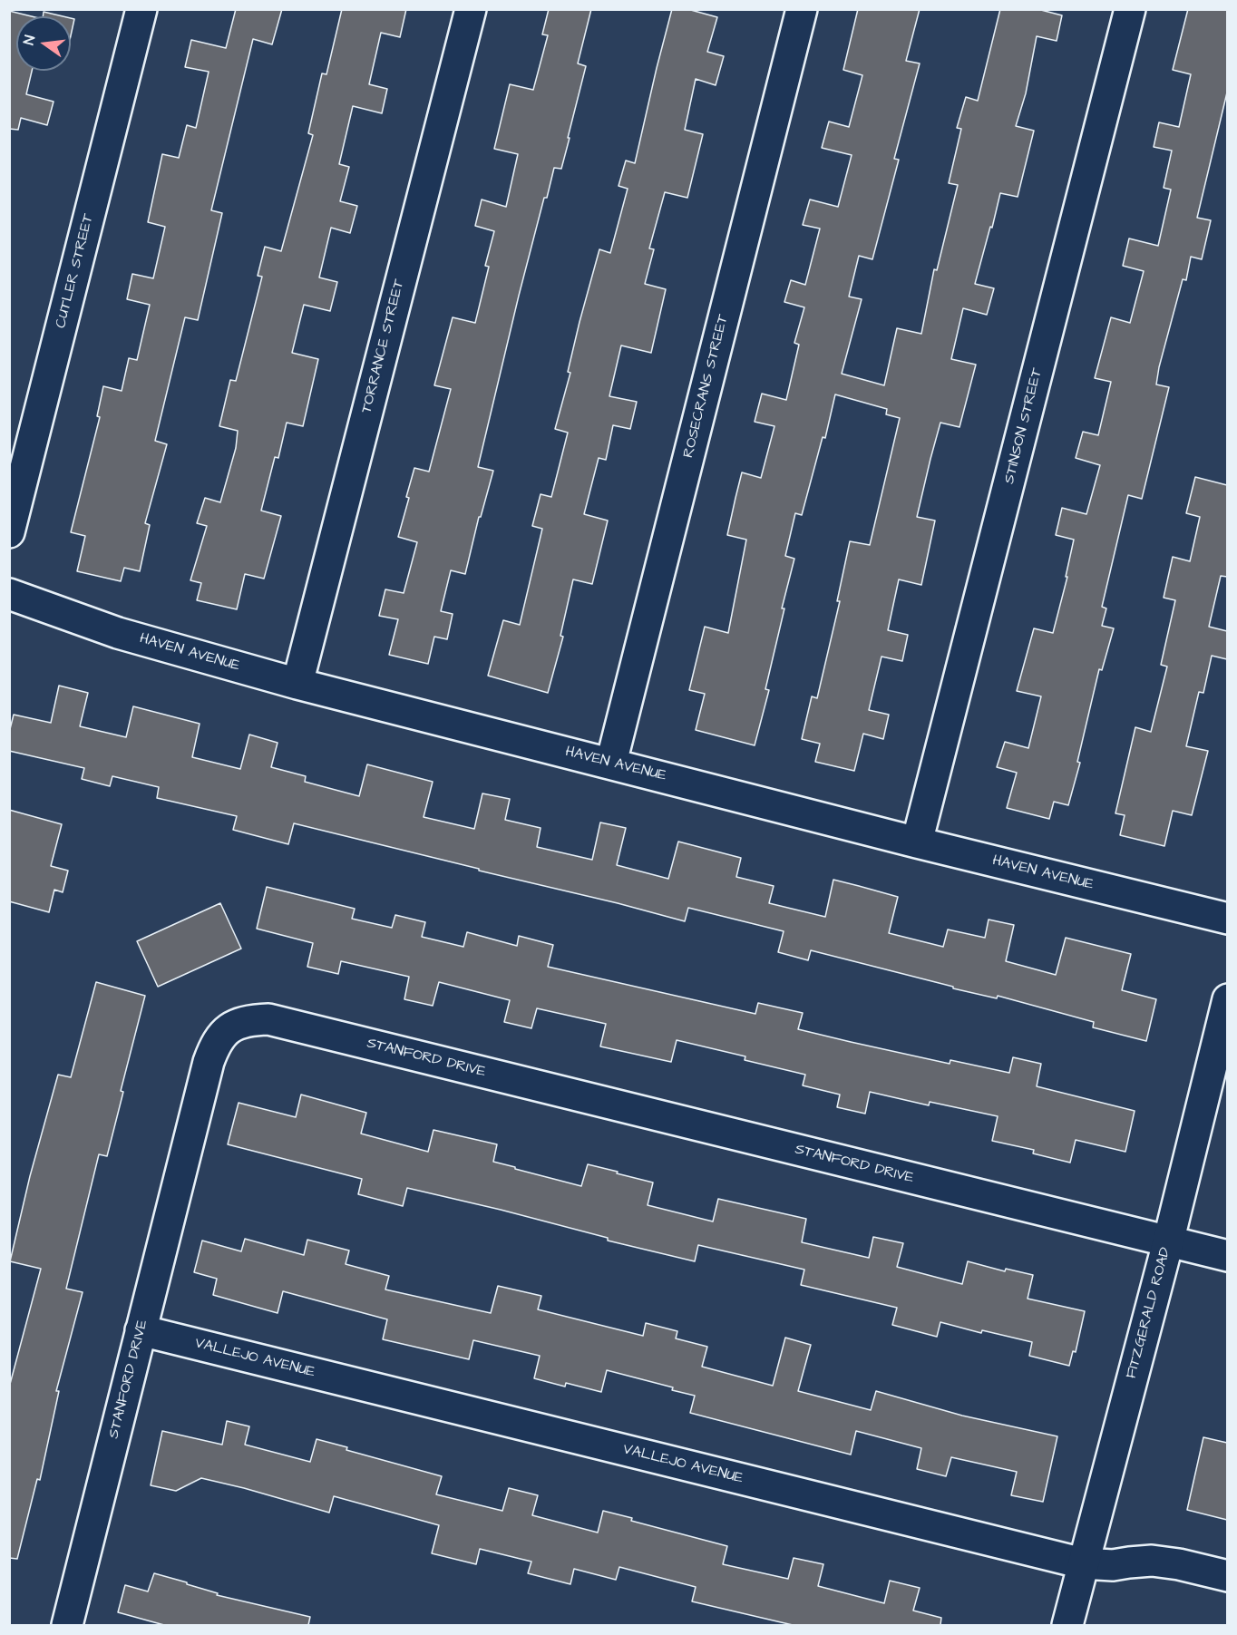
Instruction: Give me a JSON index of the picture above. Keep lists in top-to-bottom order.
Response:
{
  "streets": {
    "street": [
      "CUTLER STREET",
      "TORRANCE STREET",
      "ROSECRANS STREET",
      "STINSON STREET",
      "HAVEN AVENUE",
      "STANFORD DRIVE",
      "FITZGERALD ROAD",
      "VALLEJO AVENUE"
    ]
  },
  "crossings": [
    ["TORRANCE STREET", "HAVEN AVENUE"],
    ["ROSECRANS STREET", "HAVEN AVENUE"],
    ["STINSON STREET", "HAVEN AVENUE"],
    ["STANFORD DRIVE", "FITZGERALD ROAD"],
    ["STANFORD DRIVE", "VALLEJO AVENUE"],
    ["FITZGERALD ROAD", "VALLEJO AVENUE"]
  ],
  "north": "left"
}
